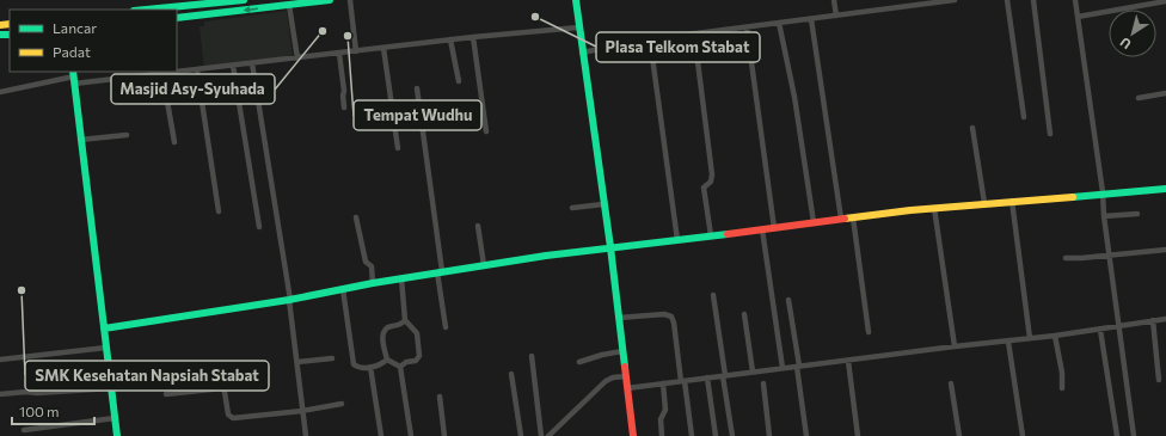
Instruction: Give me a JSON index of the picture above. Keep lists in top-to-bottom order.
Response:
{
  "places": [
    "Plasa Telkom Stabat",
    "Masjid Asy-Syuhada",
    "Tempat Wudhu",
    "SMK Kesehatan Napsiah Stabat"
  ],
  "legend": ["Lancar", "Padat"],
  "scale_bar": "100 m",
  "north": "bottom left"
}
